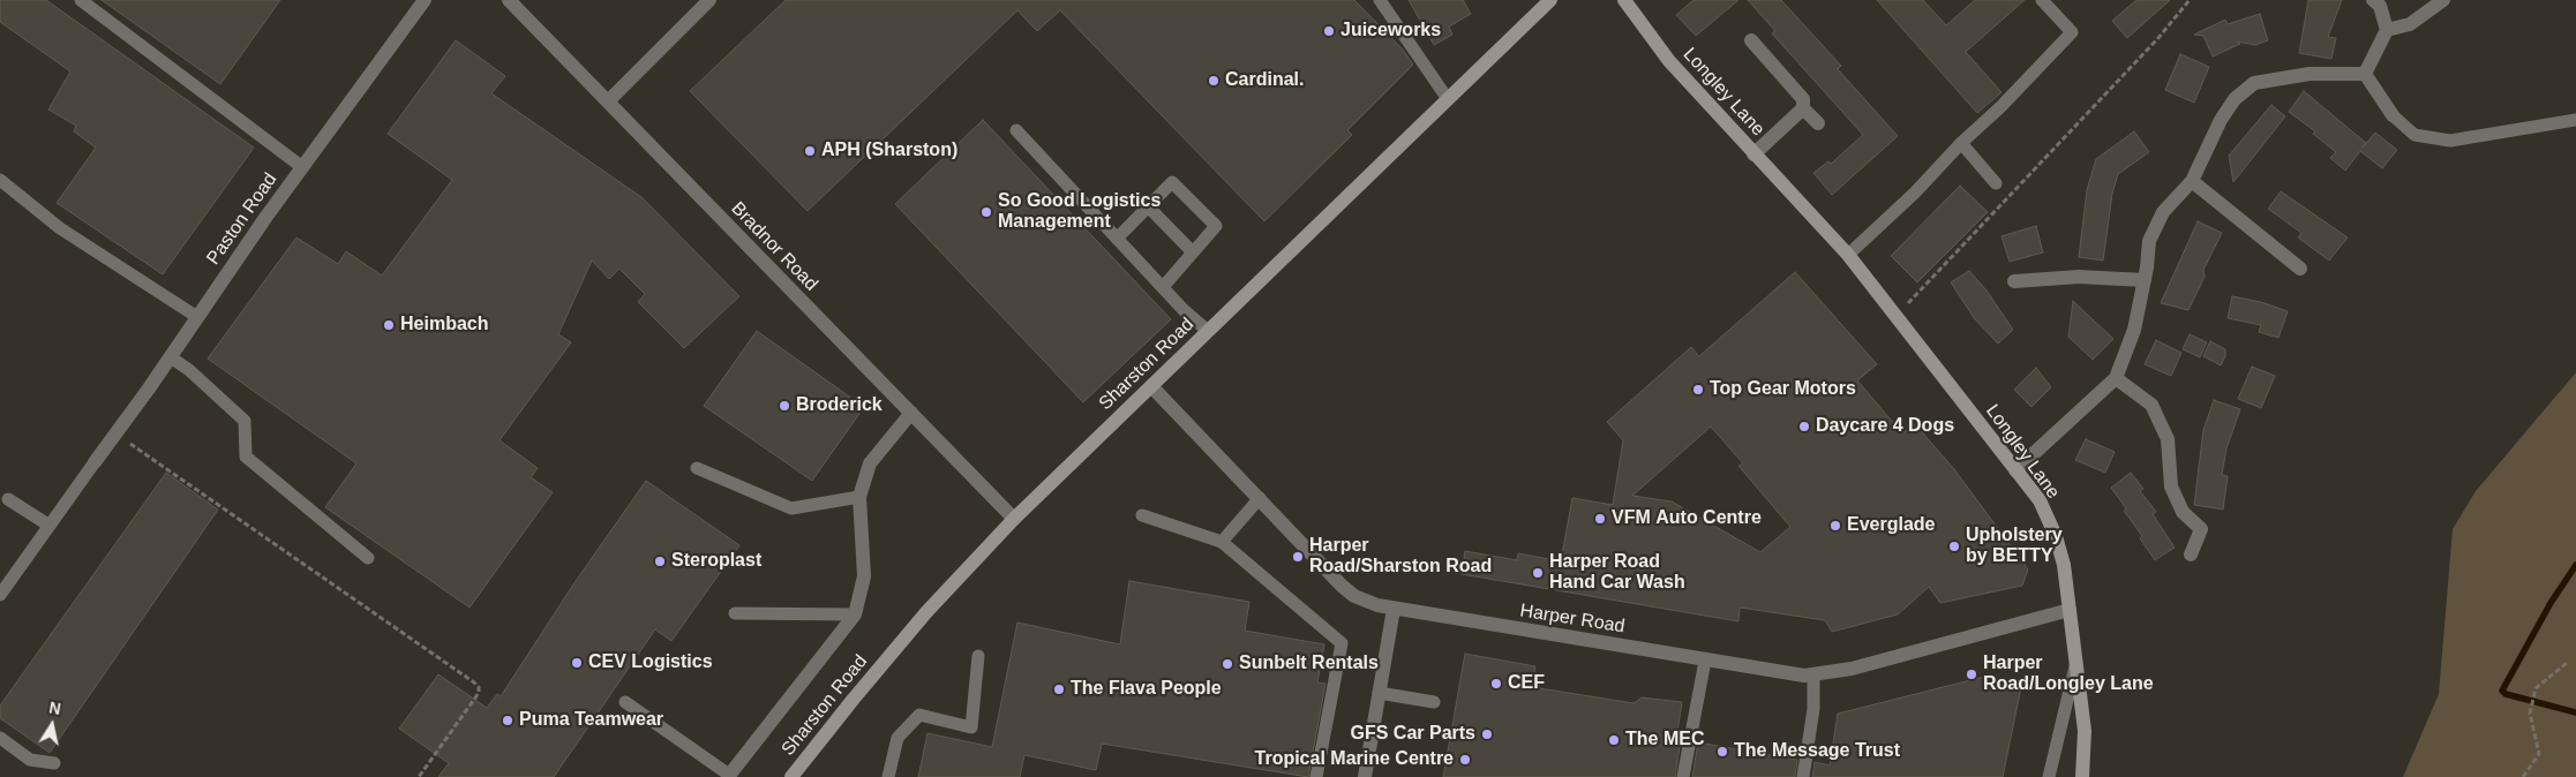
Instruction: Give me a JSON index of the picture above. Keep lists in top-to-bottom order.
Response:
{
  "streets": {
    "main road": ["Longley Lane", "Sharston Road"],
    "street": ["Paston Road", "Bradnor Road", "Harper Road"]
  },
  "crossings": [
    ["Longley Lane", "Harper Road"],
    ["Bradnor Road", "Sharston Road"],
    ["Sharston Road", "Harper Road"]
  ],
  "places": [
    "Juiceworks",
    "Cardinal.",
    "APH (Sharston)",
    "So Good Logistics Management",
    "Heimbach",
    "Top Gear Motors",
    "Broderick",
    "Daycare 4 Dogs",
    "VFM Auto Centre",
    "Everglade",
    "Upholstery by BETTY",
    "Harper Road/Sharston Road",
    "Steroplast",
    "Harper Road Hand Car Wash",
    "CEV Logistics",
    "Sunbelt Rentals",
    "Harper Road/Longley Lane",
    "CEF",
    "The Flava People",
    "Puma Teamwear",
    "GFS Car Parts",
    "The MEC",
    "The Message Trust",
    "Tropical Marine Centre"
  ],
  "north": "top"
}
